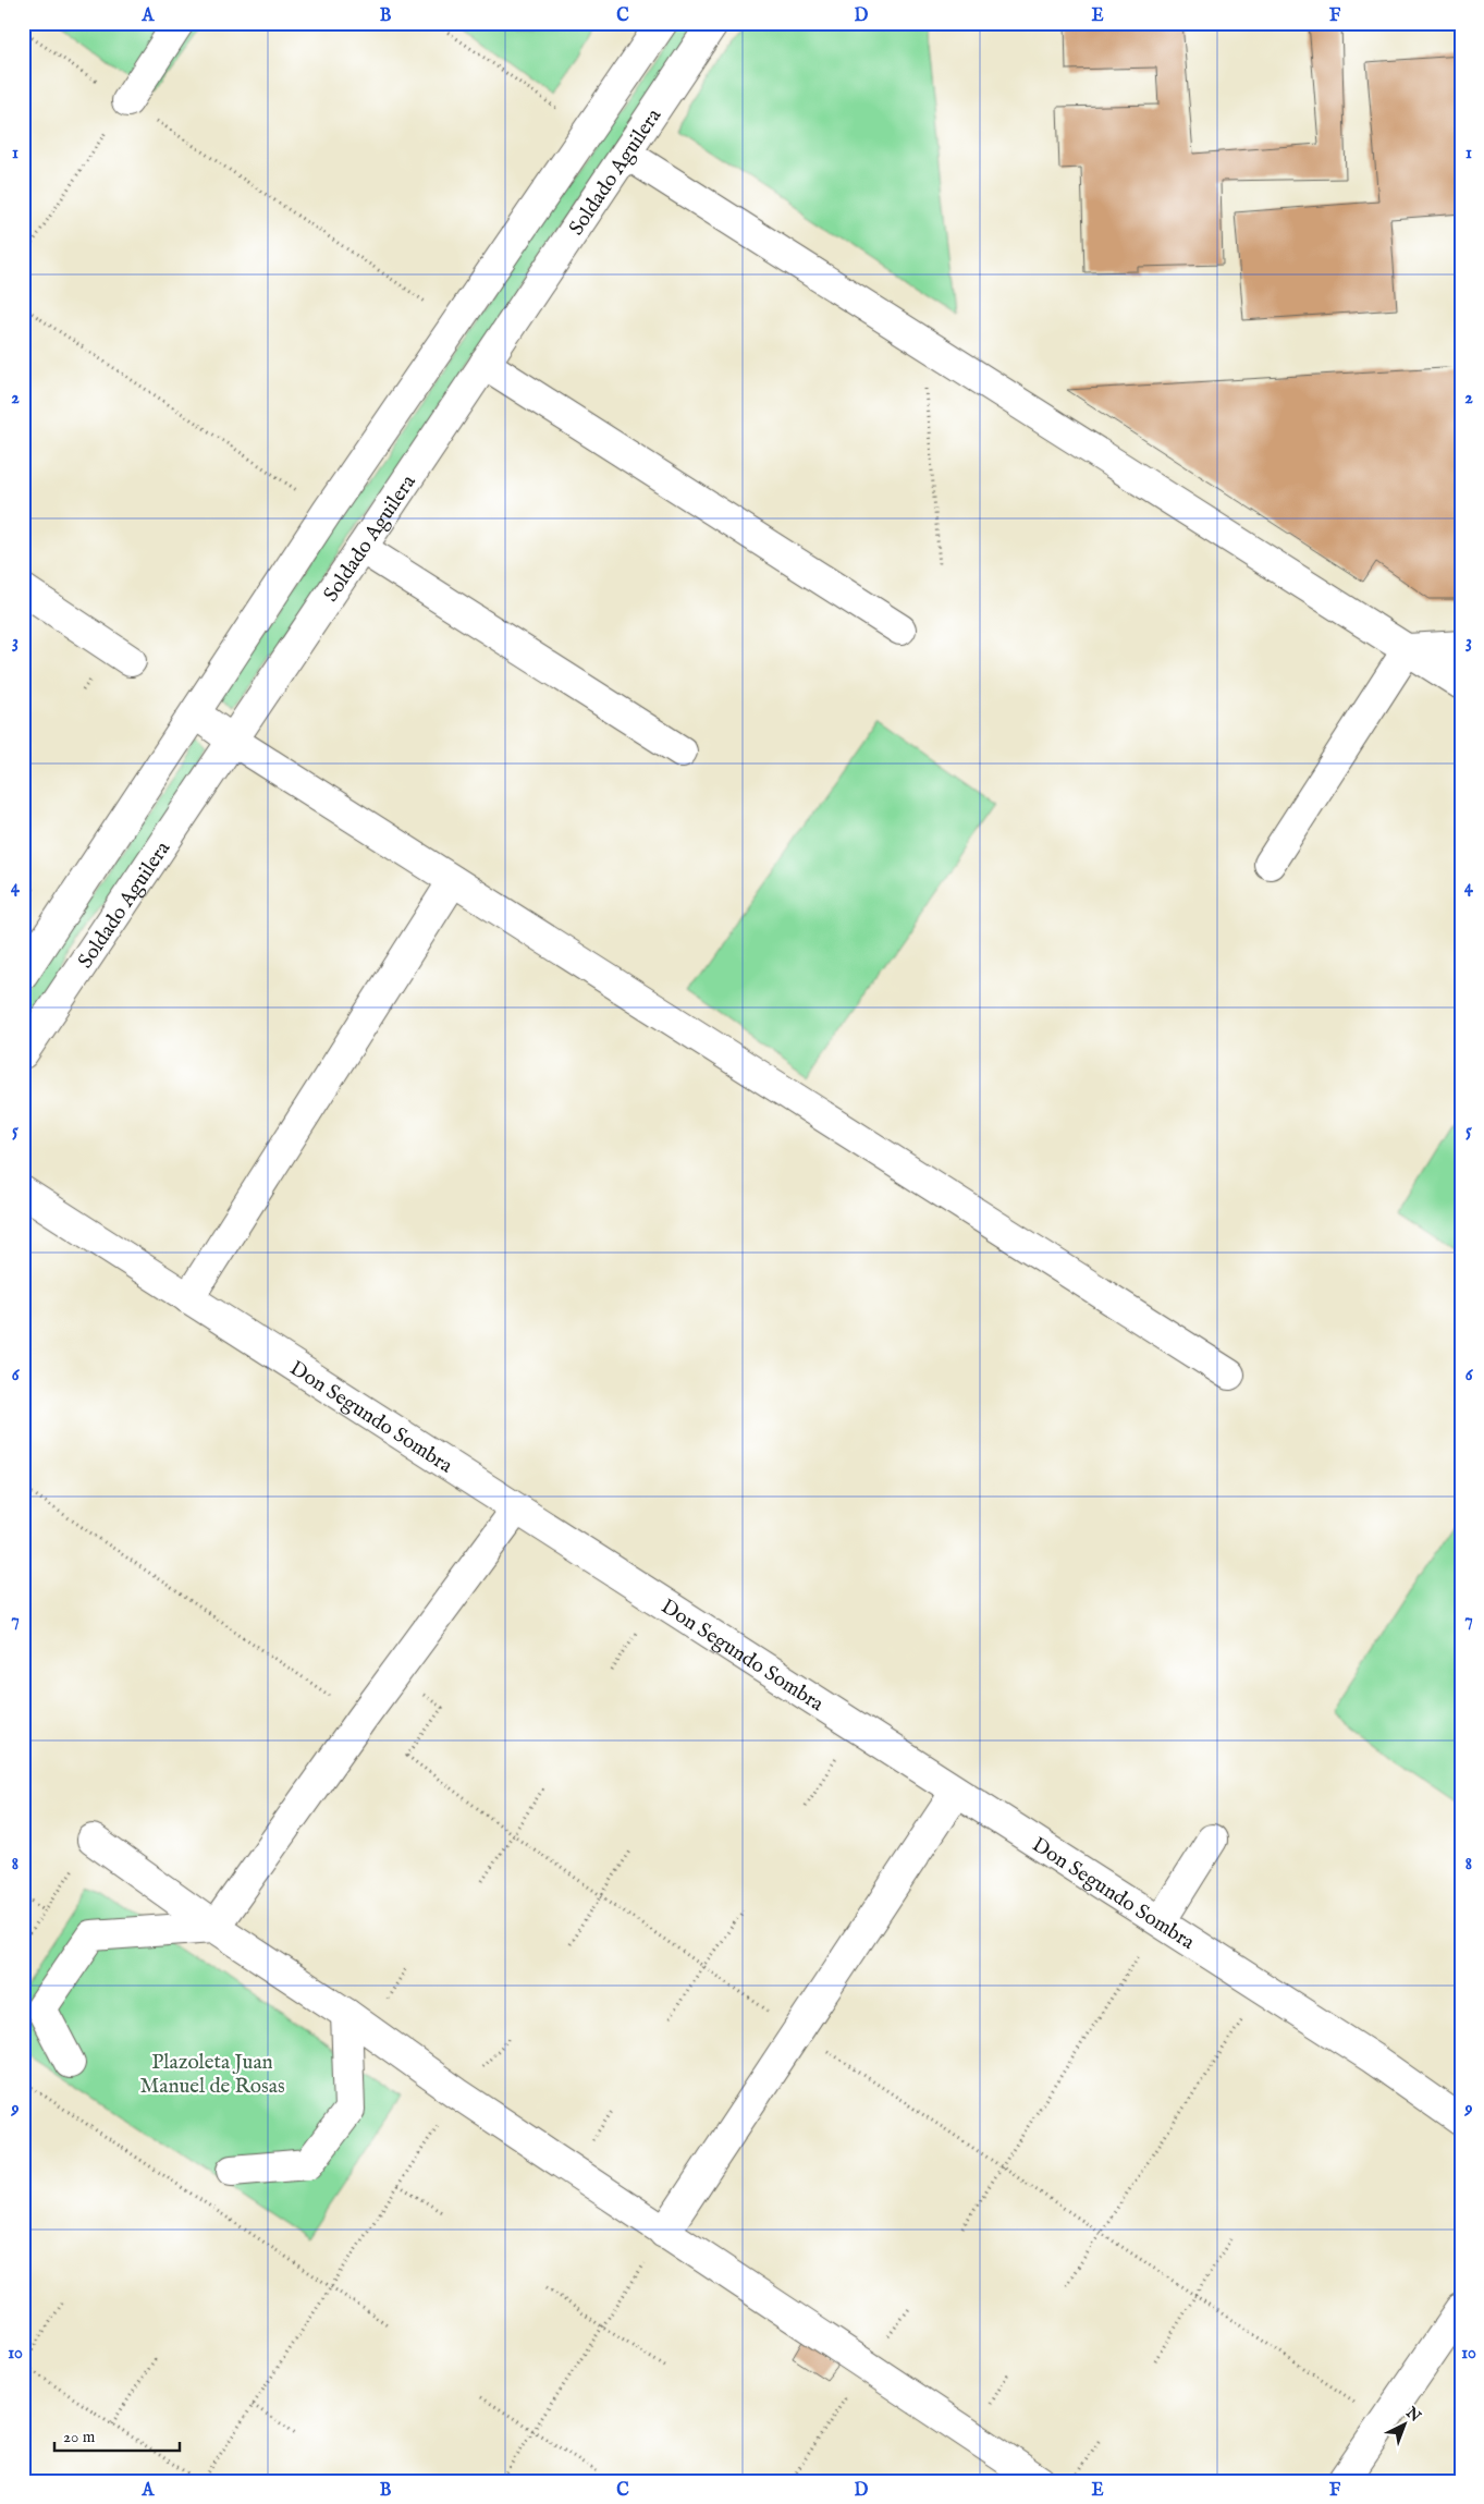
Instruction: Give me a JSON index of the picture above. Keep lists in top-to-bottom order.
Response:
{
  "streets": {
    "street": ["Soldado Aguilera", "Don Segundo Sombra"]
  },
  "parks": ["Plazoleta Juan Manuel de Rosas"],
  "scale_bar": "20 m",
  "north": "top right",
  "grid": {
    "columns": [
      "A",
      "B",
      "C",
      "D",
      "E",
      "F"
    ],
    "rows": [
      "1",
      "2",
      "3",
      "4",
      "5",
      "6",
      "7",
      "8",
      "9",
      "10"
    ]
  }
}
